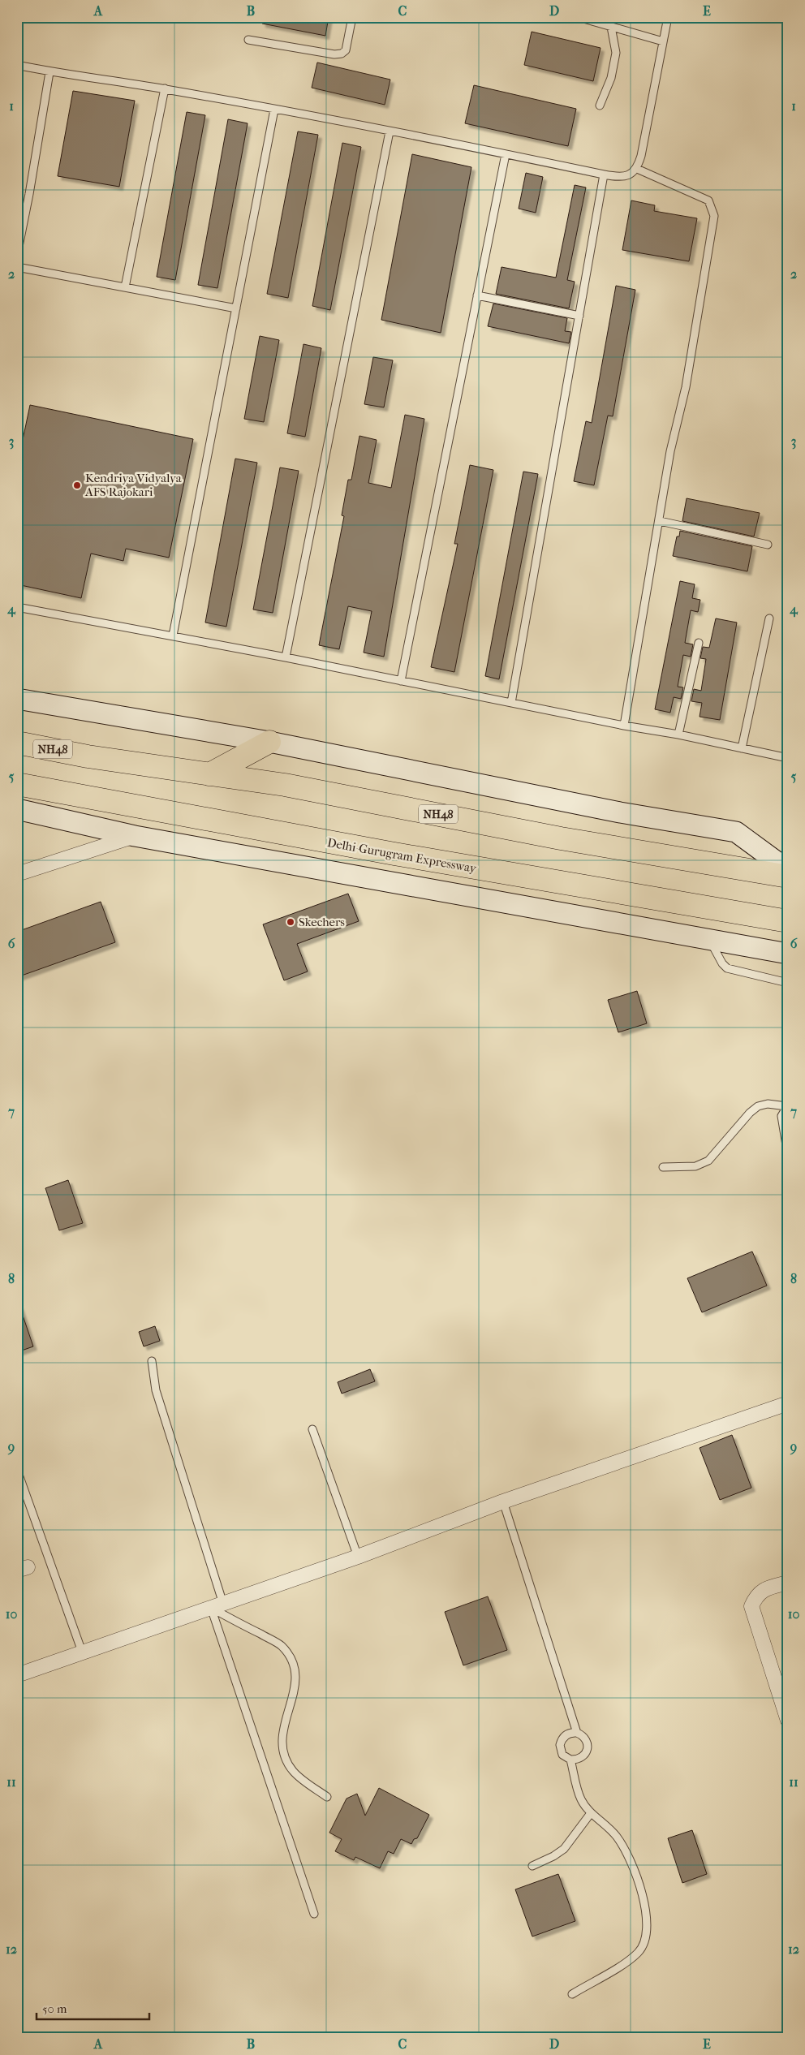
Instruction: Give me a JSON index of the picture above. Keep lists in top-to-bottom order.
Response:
{
  "streets": {
    "highway": ["NH48", "Delhi-Gurugram Expressway"]
  },
  "places": ["Kendriya Vidyalya AFS Rajokari", "Skechers"],
  "scale_bar": "50 m",
  "grid": {
    "columns": [
      "A",
      "B",
      "C",
      "D",
      "E"
    ],
    "rows": [
      "1",
      "2",
      "3",
      "4",
      "5",
      "6",
      "7",
      "8",
      "9",
      "10",
      "11",
      "12"
    ]
  }
}
